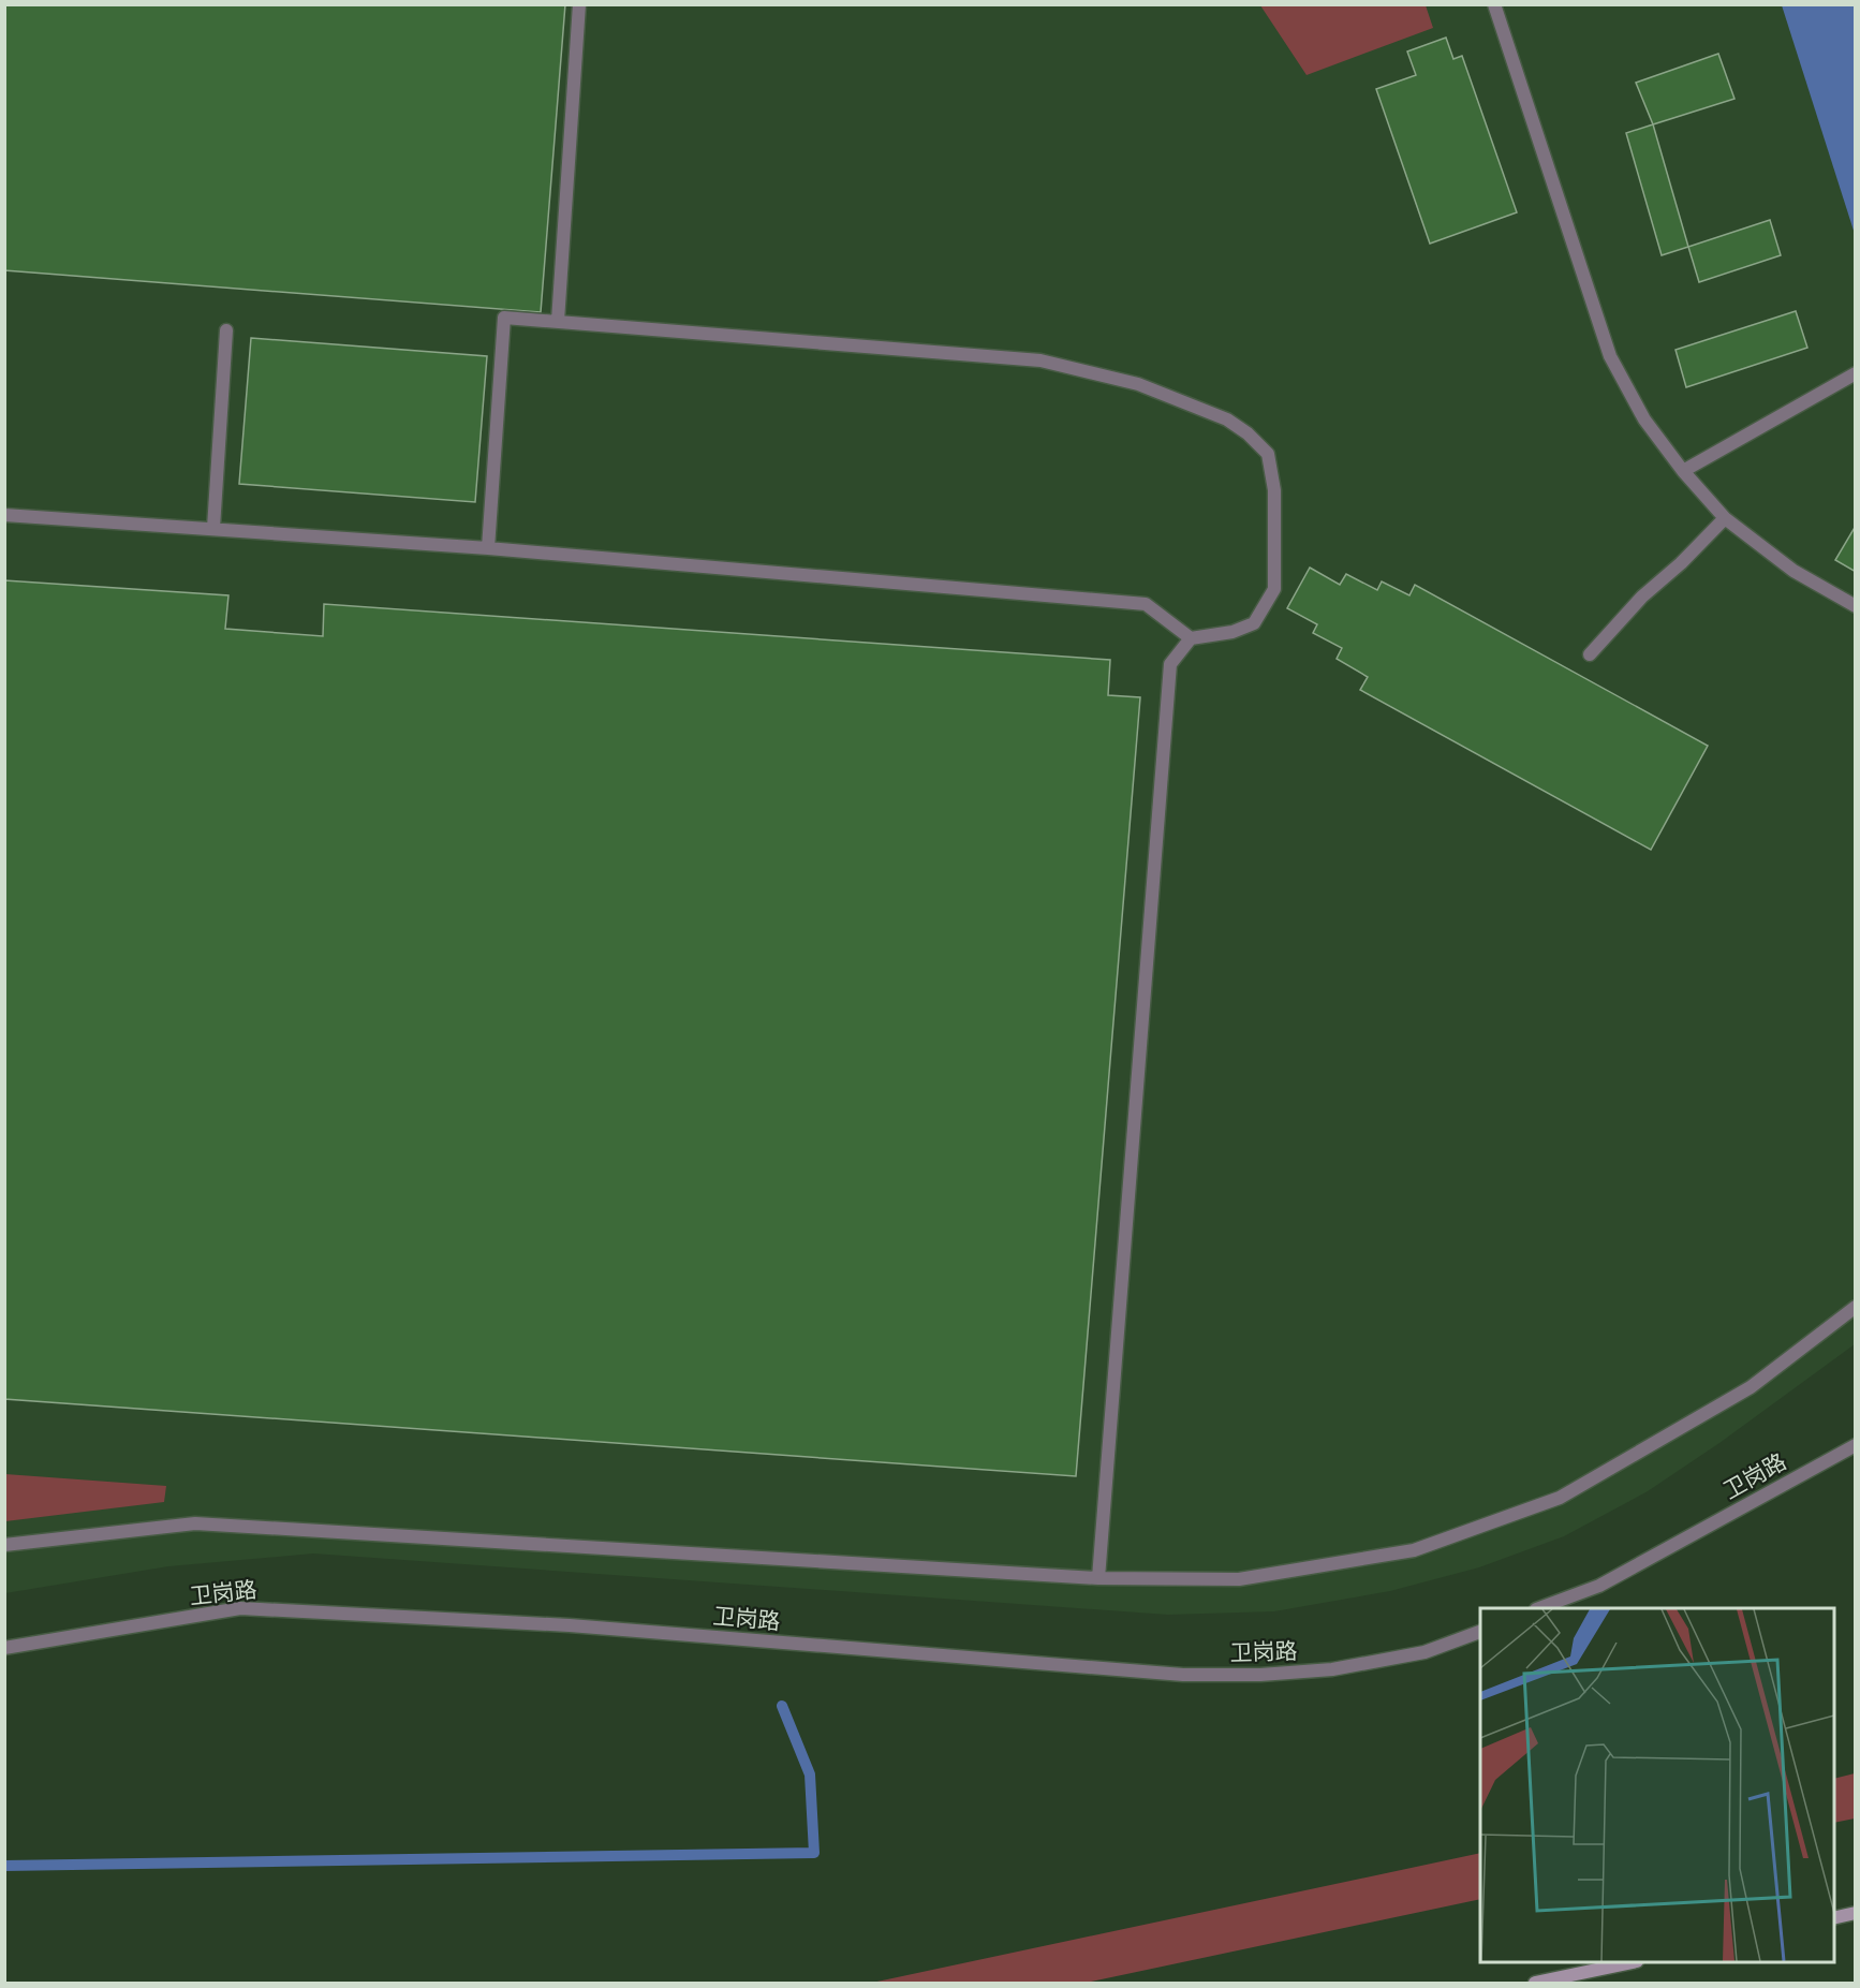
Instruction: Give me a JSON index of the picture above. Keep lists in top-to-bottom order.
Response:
{
  "streets": {
    "street": ["卫岗路"]
  }
}
